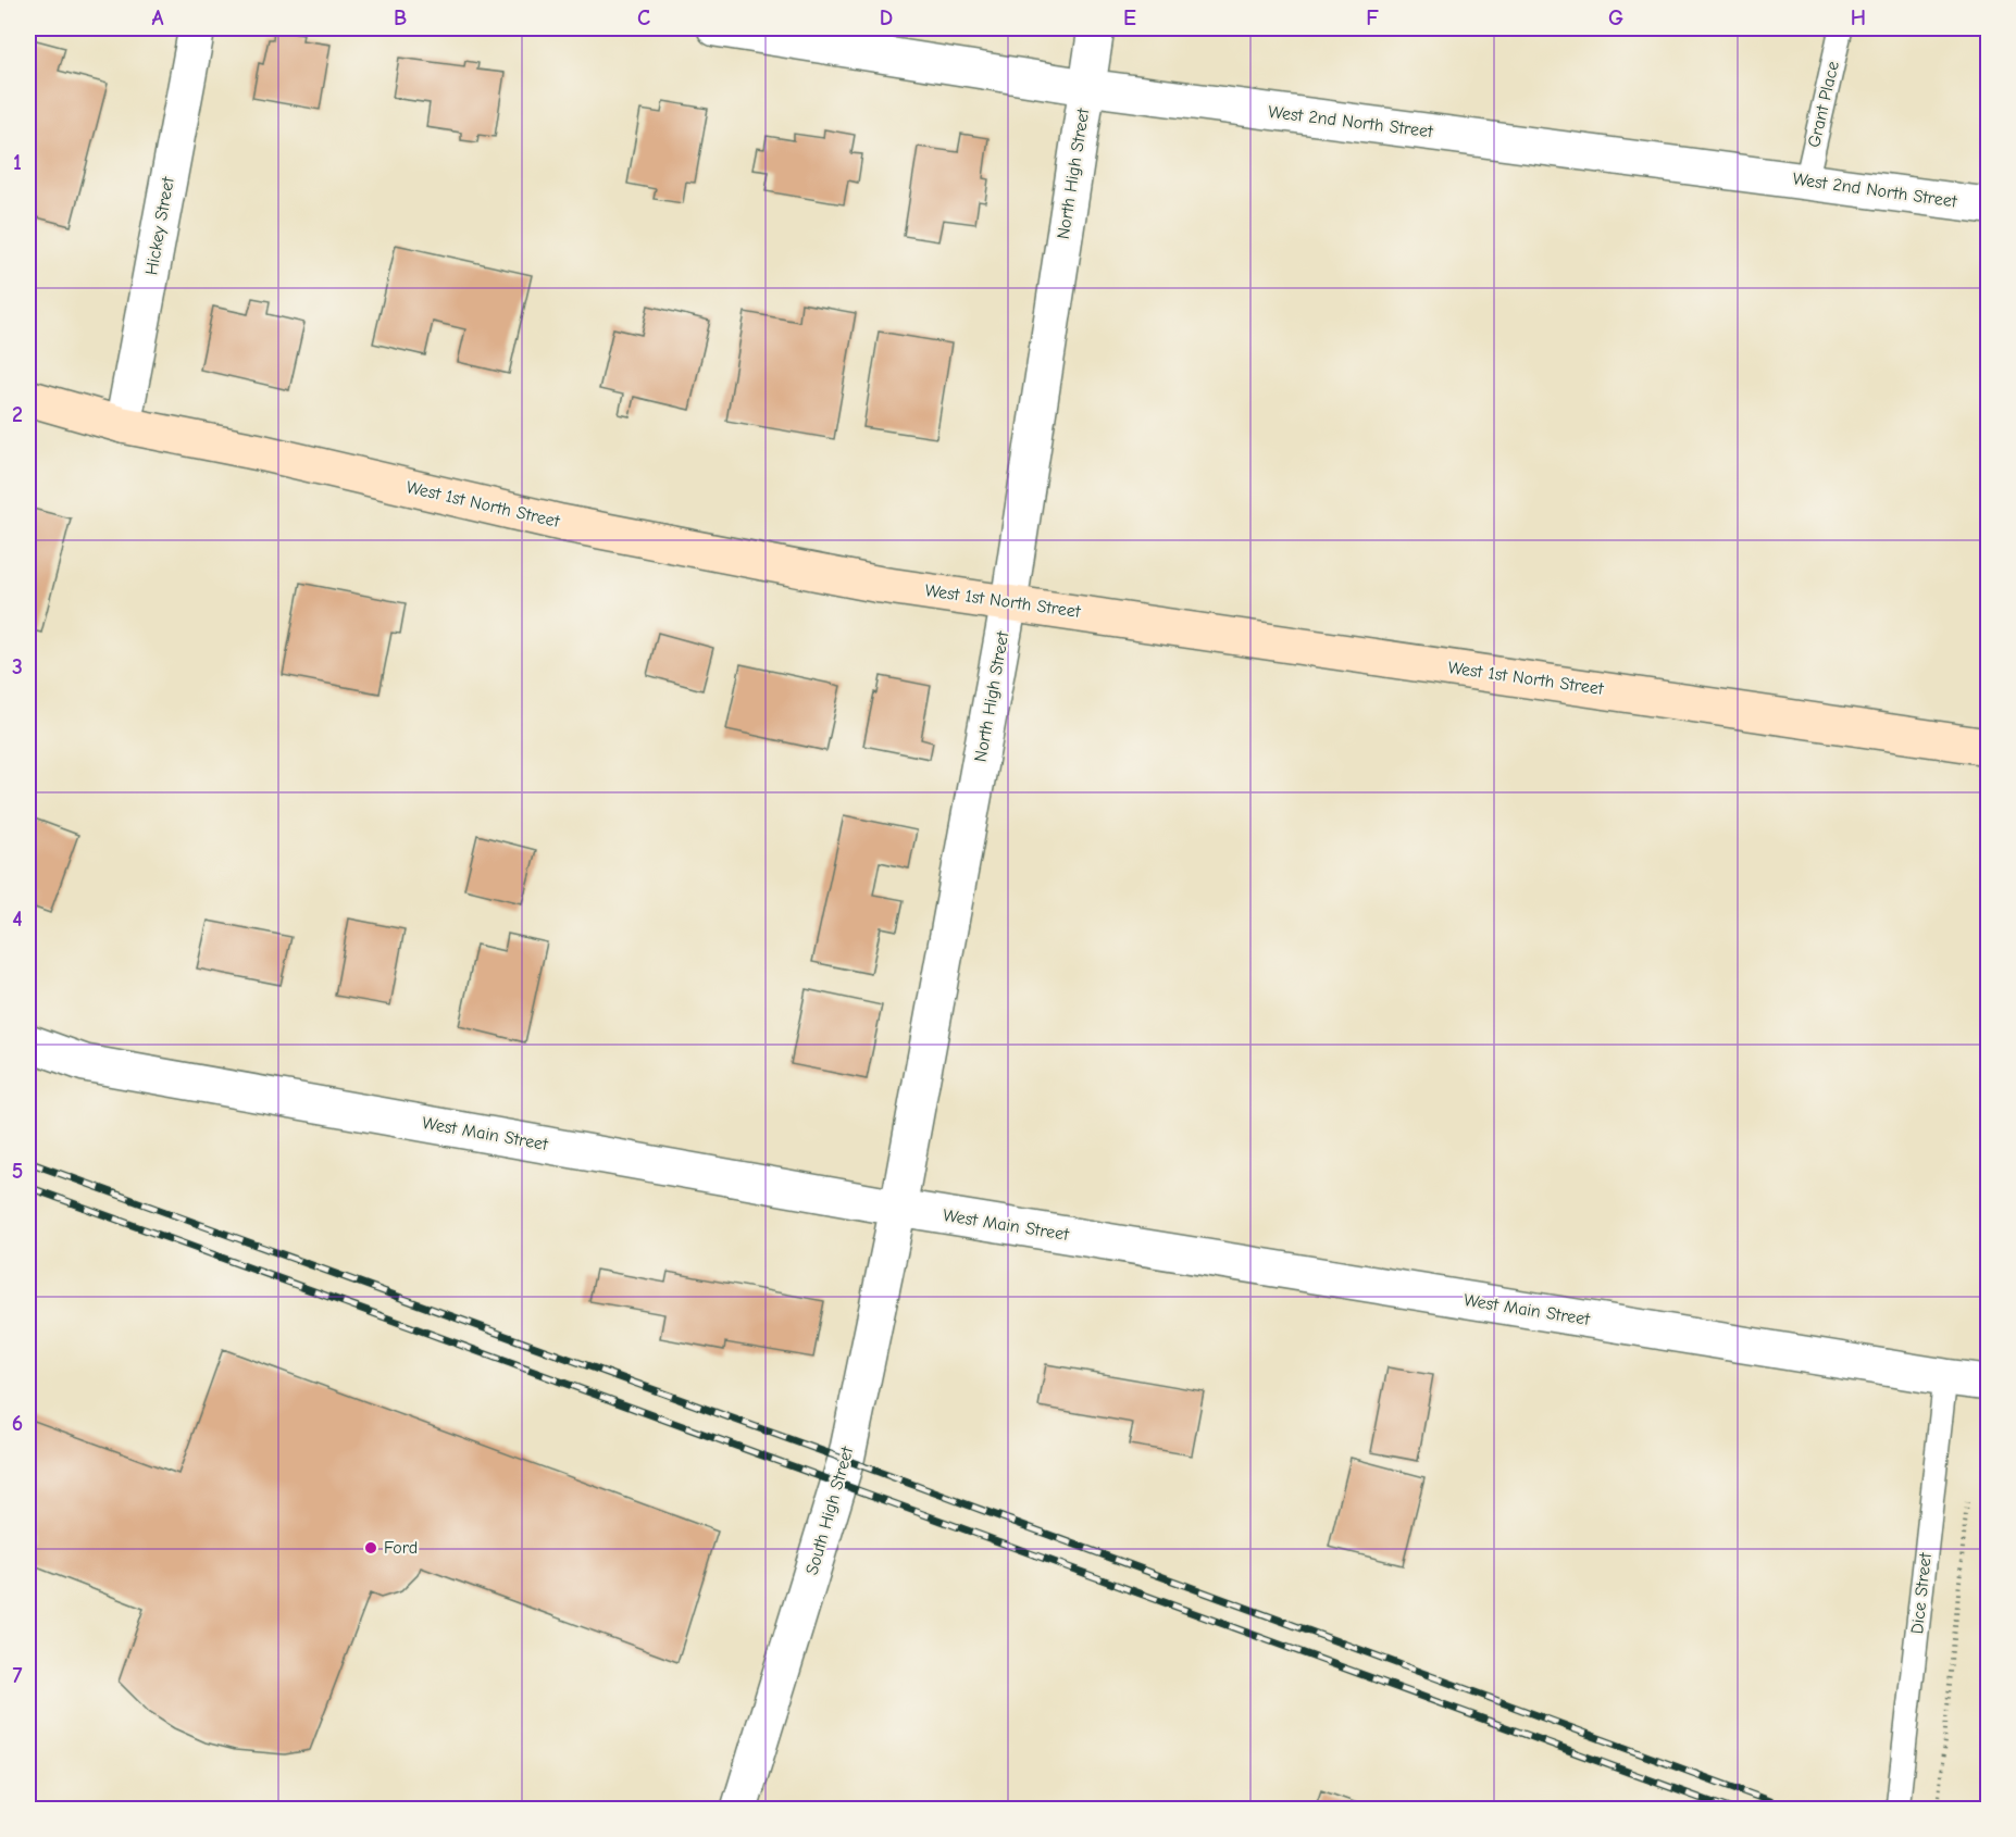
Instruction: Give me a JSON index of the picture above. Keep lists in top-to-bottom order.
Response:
{
  "streets": {
    "main road": ["West 1st North Street"],
    "street": [
      "West 2nd North Street",
      "North High Street",
      "Hickey Street",
      "West Main Street",
      "South High Street"
    ],
    "lane": ["Grant Place", "Dice Street"]
  },
  "crossings": [
    ["Grant Place", "West 2nd North Street"],
    ["West 2nd North Street", "North High Street"],
    ["North High Street", "West 1st North Street"],
    ["North High Street", "West Main Street"],
    ["North High Street", "South High Street"],
    ["Hickey Street", "West 1st North Street"],
    ["West Main Street", "South High Street"],
    ["West Main Street", "Dice Street"]
  ],
  "places": ["Ford"],
  "grid": {
    "columns": [
      "A",
      "B",
      "C",
      "D",
      "E",
      "F",
      "G",
      "H"
    ],
    "rows": [
      "1",
      "2",
      "3",
      "4",
      "5",
      "6",
      "7"
    ]
  }
}
